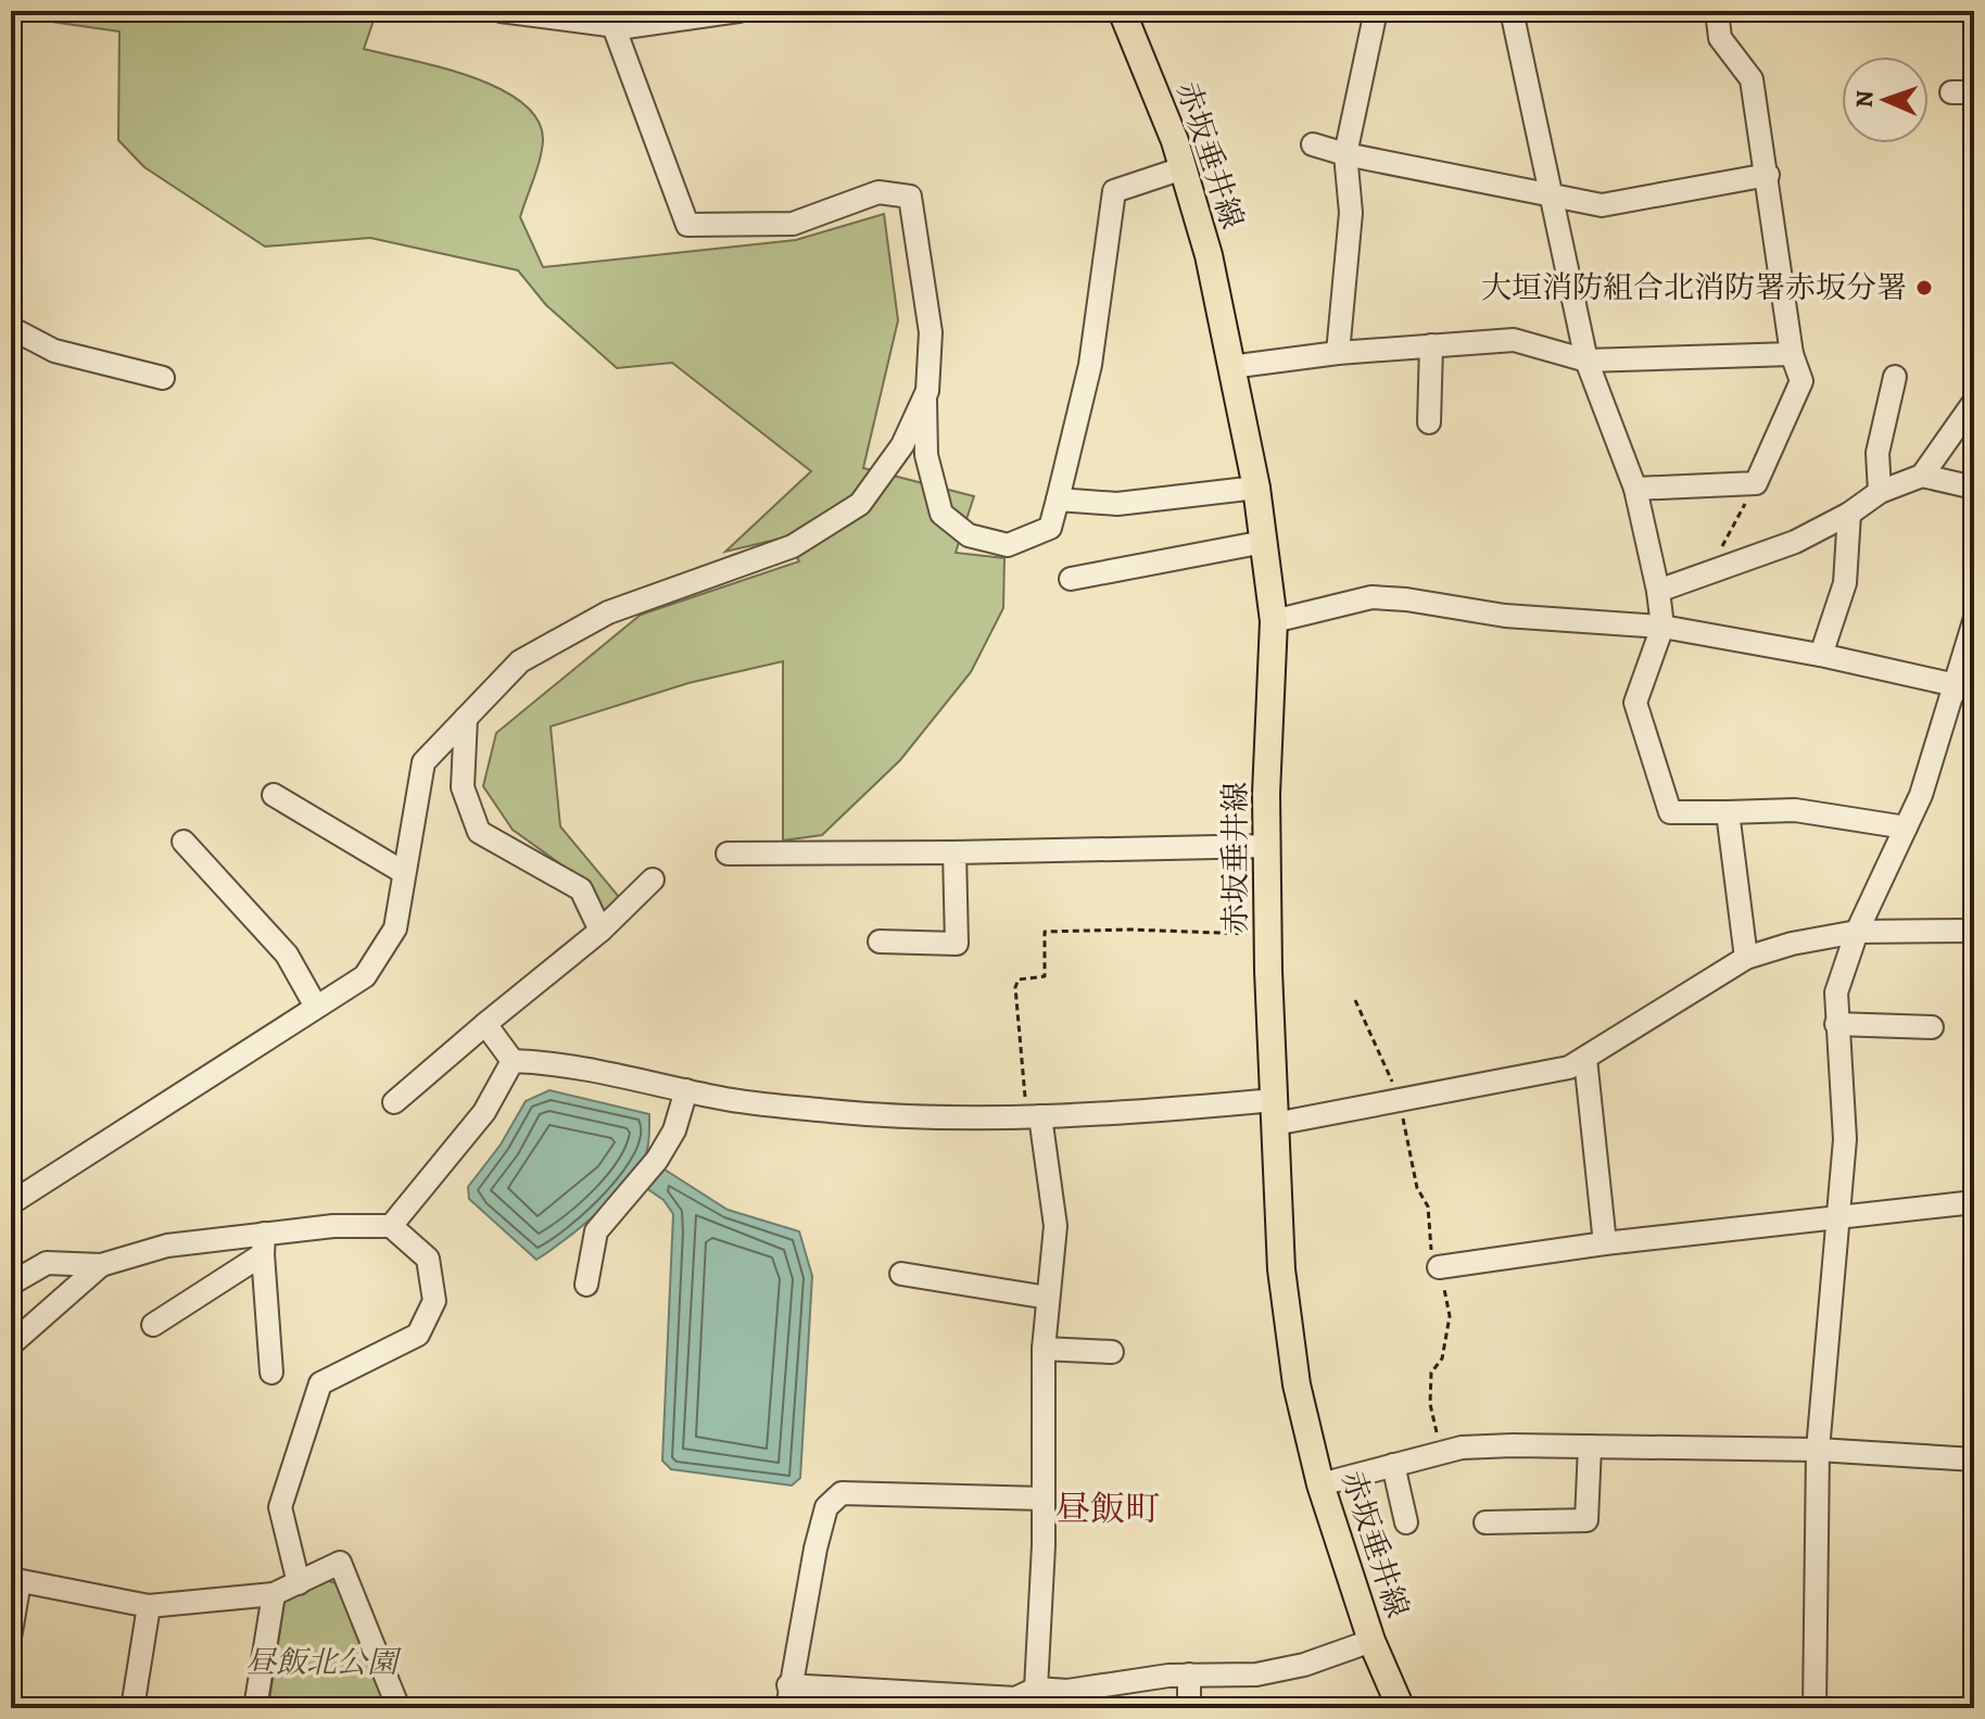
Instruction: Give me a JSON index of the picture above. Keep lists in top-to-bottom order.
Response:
{
  "streets": {
    "main road": ["赤坂垂井線"]
  },
  "districts": ["昼飯町"],
  "parks": ["昼飯北公園"],
  "places": ["大垣消防組合北消防署赤坂分署"],
  "north": "left"
}
